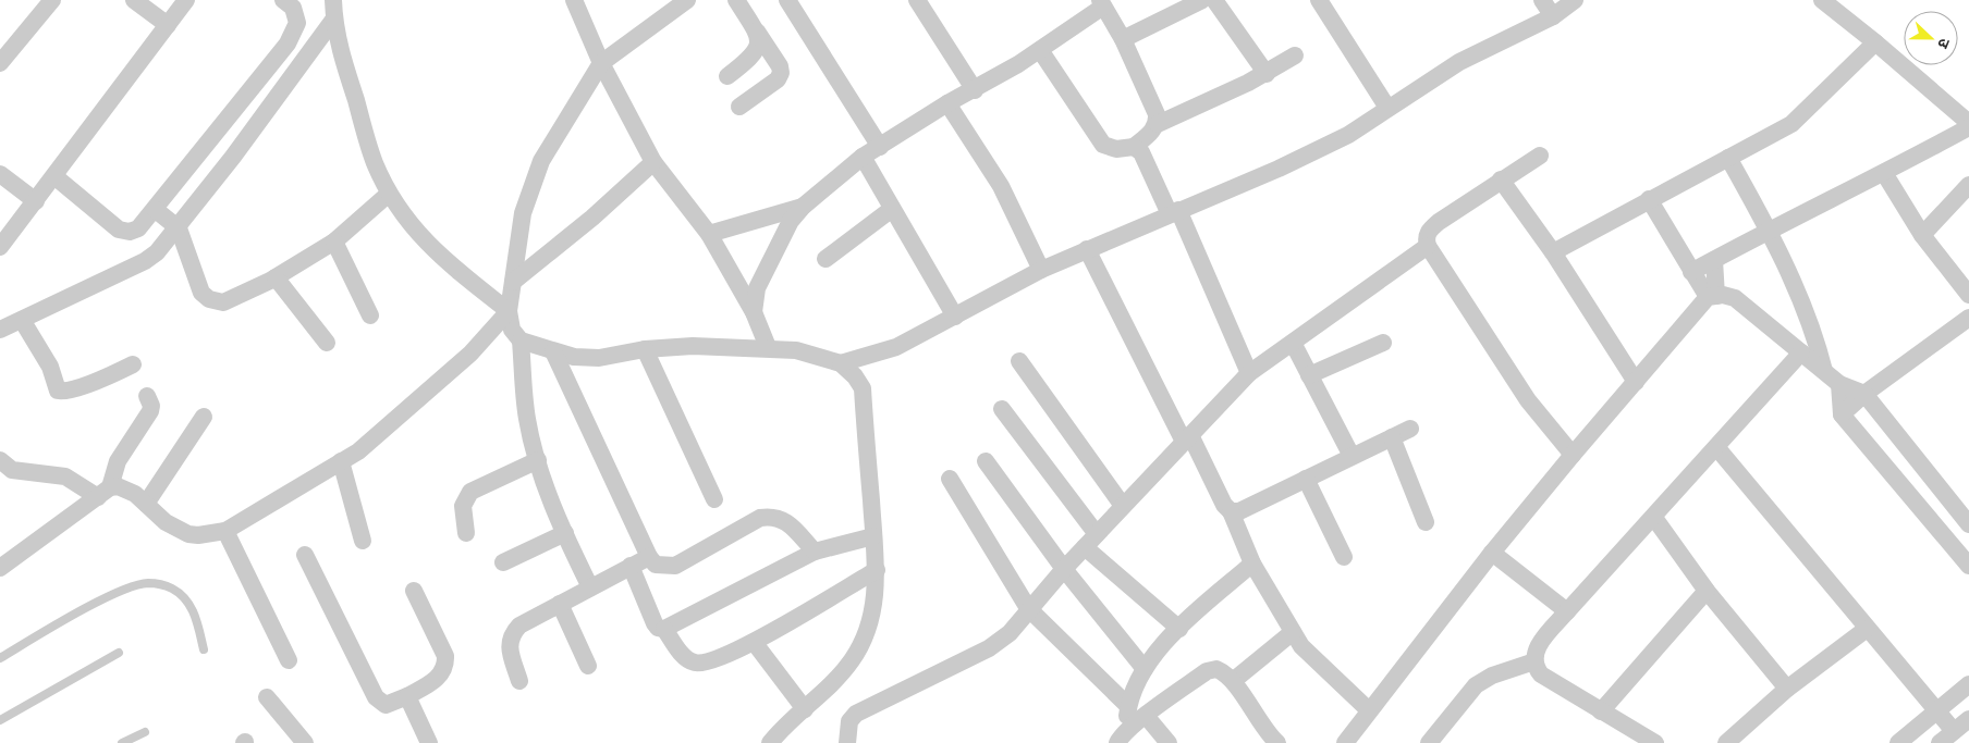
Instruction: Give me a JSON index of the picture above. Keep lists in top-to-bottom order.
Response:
{
  "north": "right"
}
